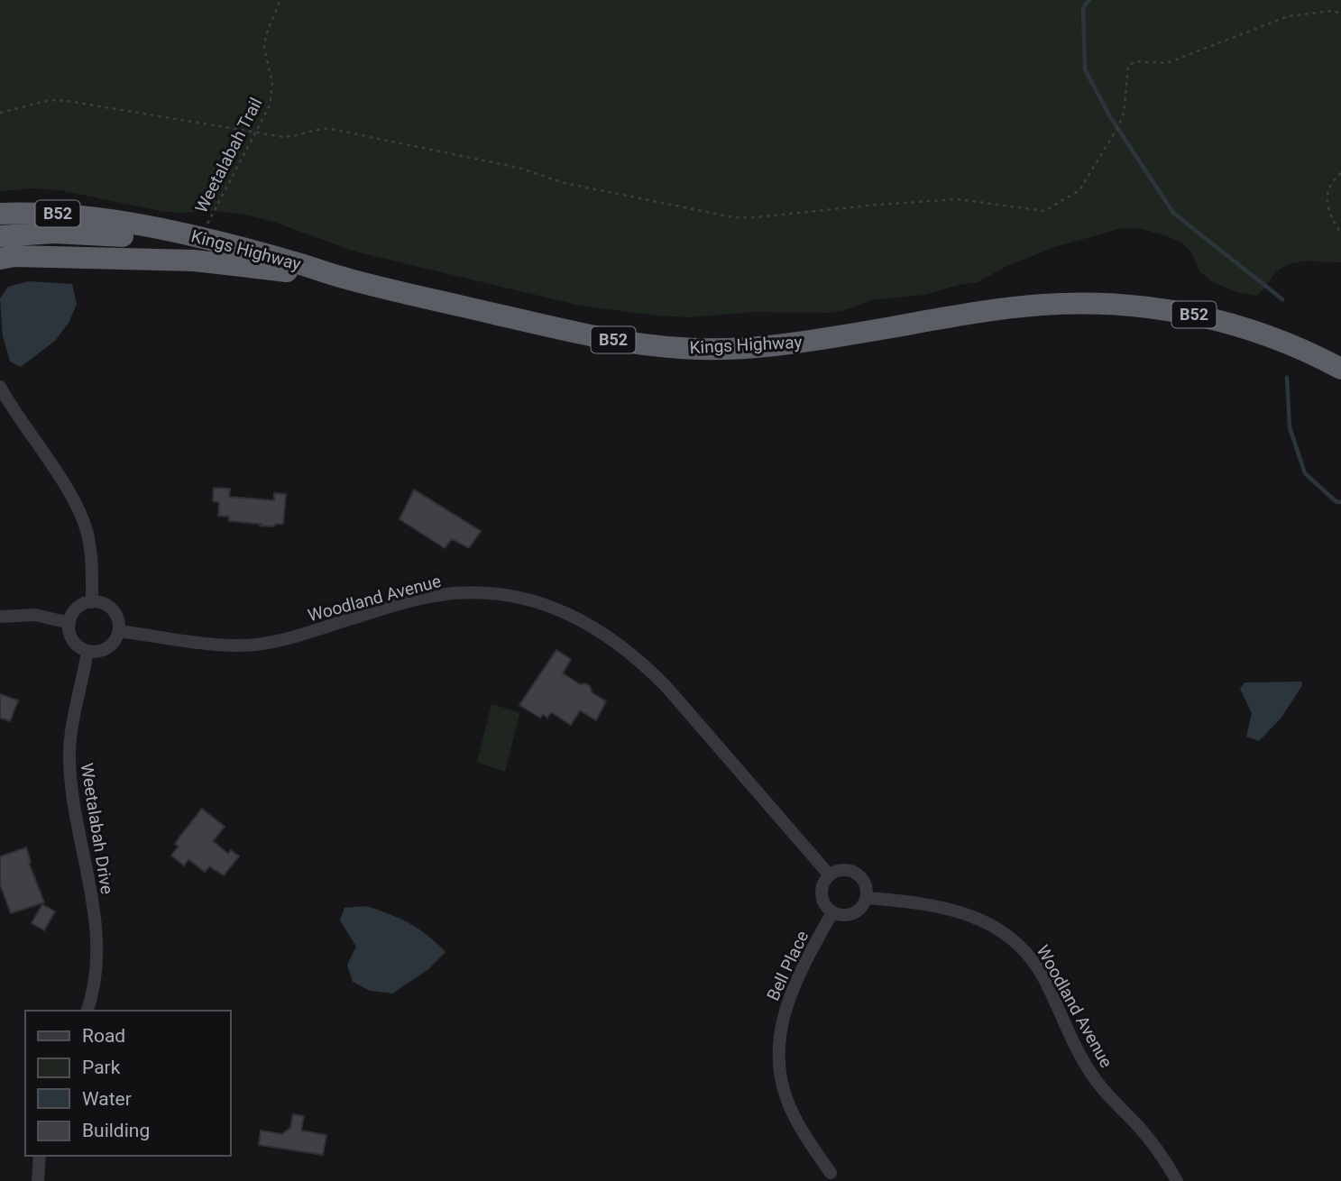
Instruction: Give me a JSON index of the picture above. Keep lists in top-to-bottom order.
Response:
{
  "streets": {
    "highway": ["B52", "Kings Highway"],
    "street": ["Woodland Avenue", "Weetalabah Drive", "Bell Place"],
    "path": ["Weetalabah Trail"]
  },
  "crossings": [
    ["Weetalabah Trail", "Kings Highway"],
    ["Woodland Avenue", "Weetalabah Drive"],
    ["Woodland Avenue", "Bell Place"]
  ],
  "legend": [
    "Road",
    "Park",
    "Water",
    "Building"
  ]
}
